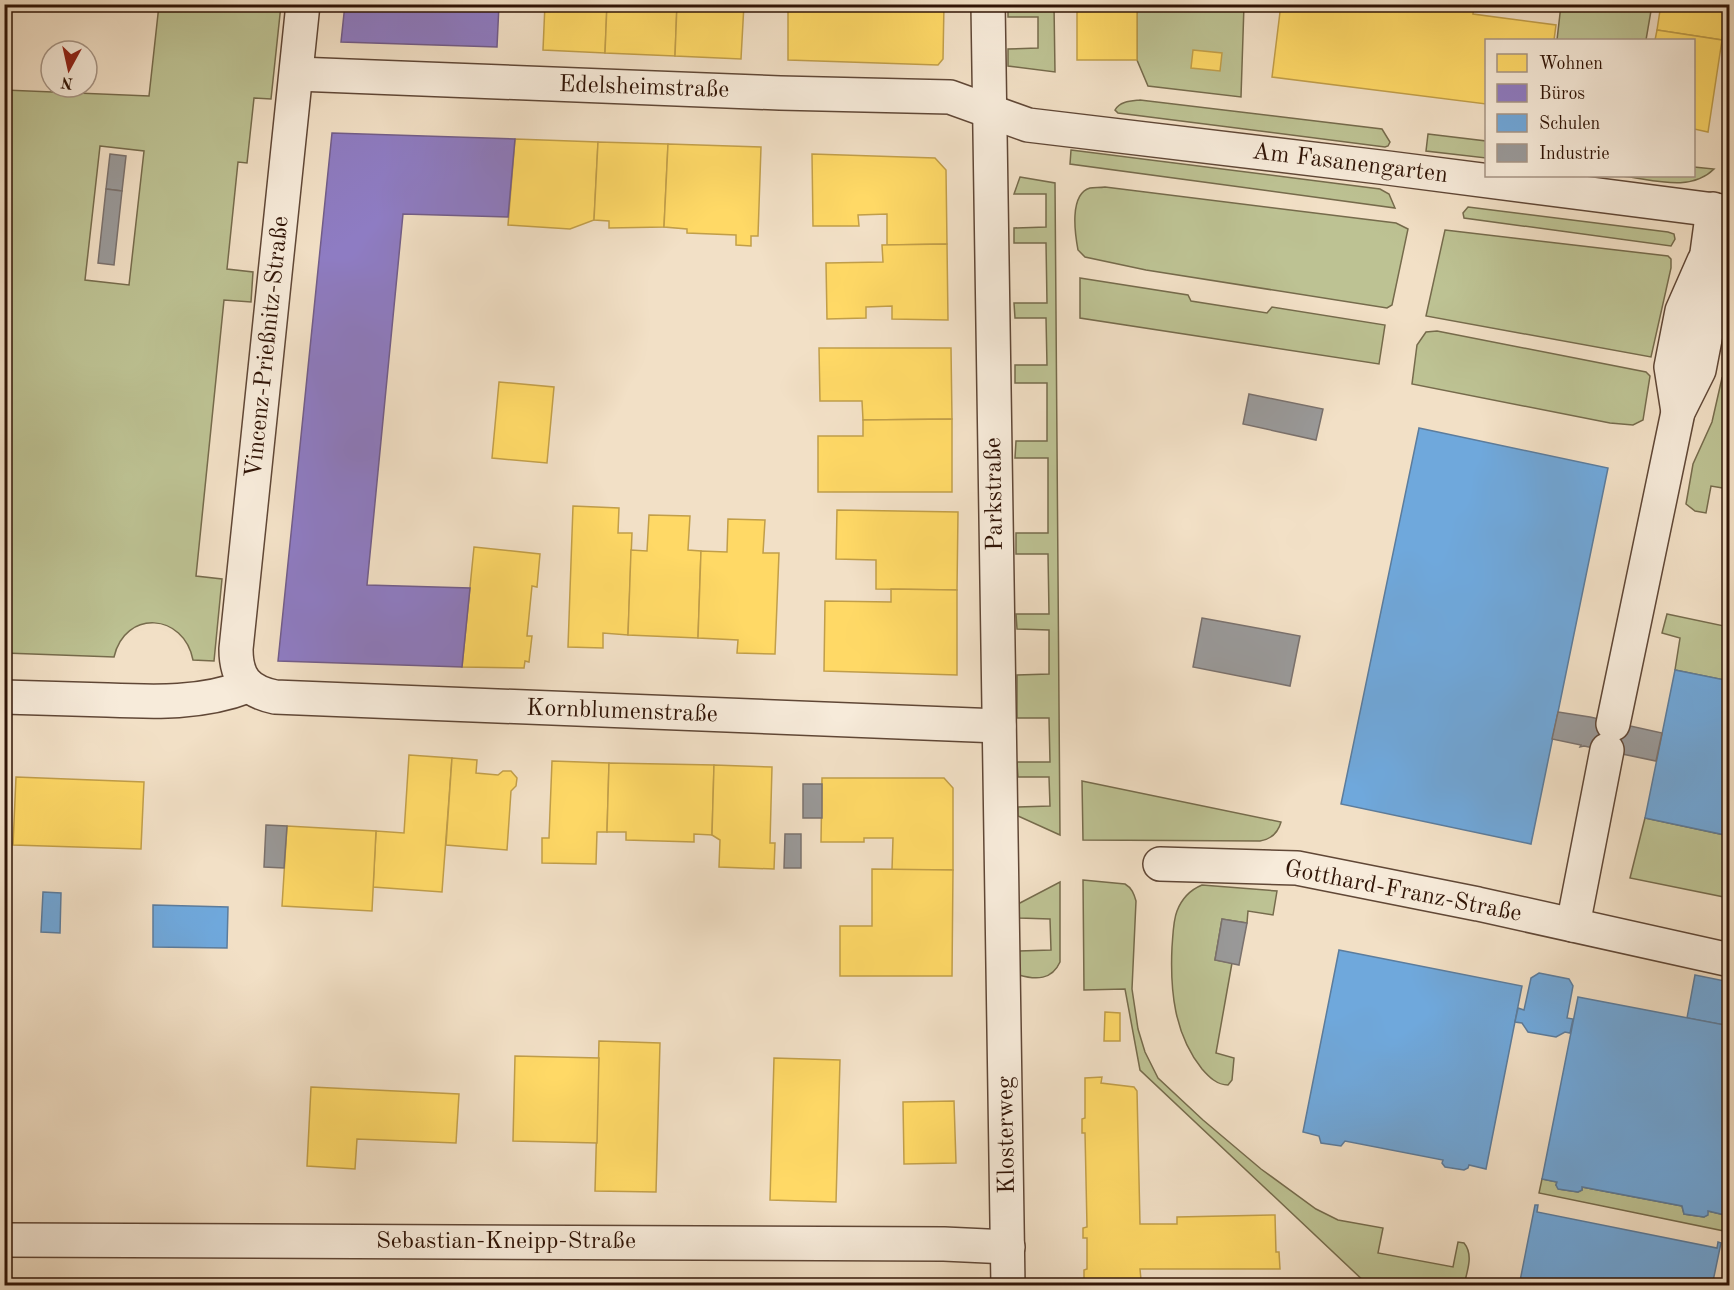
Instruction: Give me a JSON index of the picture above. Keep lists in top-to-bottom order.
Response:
{
  "streets": {
    "street": [
      "Edelsheimstraße",
      "Am Fasanengarten",
      "Vincenz-Prießnitz-Straße",
      "Parkstraße",
      "Kornblumenstraße",
      "Gotthard-Franz-Straße",
      "Klosterweg",
      "Sebastian-Kneipp-Straße"
    ]
  },
  "crossings": [
    ["Edelsheimstraße", "Am Fasanengarten"],
    ["Edelsheimstraße", "Vincenz-Prießnitz-Straße"],
    ["Edelsheimstraße", "Parkstraße"],
    ["Am Fasanengarten", "Parkstraße"],
    ["Am Fasanengarten", "Gotthard-Franz-Straße"],
    ["Vincenz-Prießnitz-Straße", "Kornblumenstraße"],
    ["Parkstraße", "Kornblumenstraße"],
    ["Parkstraße", "Klosterweg"],
    ["Klosterweg", "Sebastian-Kneipp-Straße"]
  ],
  "legend": [
    "Wohnen",
    "Büros",
    "Schulen",
    "Industrie"
  ],
  "north": "bottom"
}
